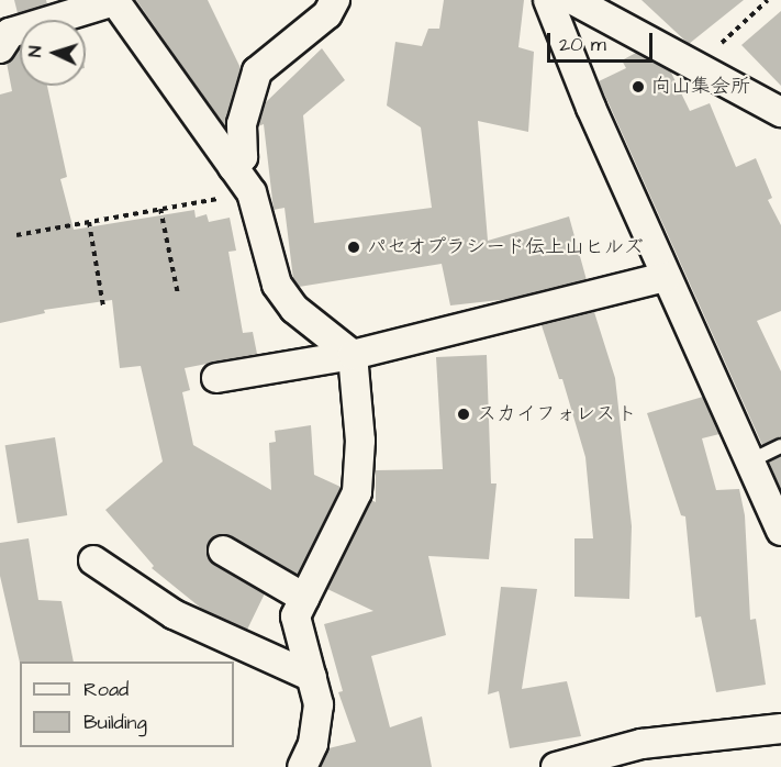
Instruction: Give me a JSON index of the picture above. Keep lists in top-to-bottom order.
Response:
{
  "places": ["向山集会所", "パセオプラシード伝上山ヒルズ", "スカイフォレスト"],
  "legend": ["Road", "Building"],
  "scale_bar": "20 m",
  "north": "left"
}
